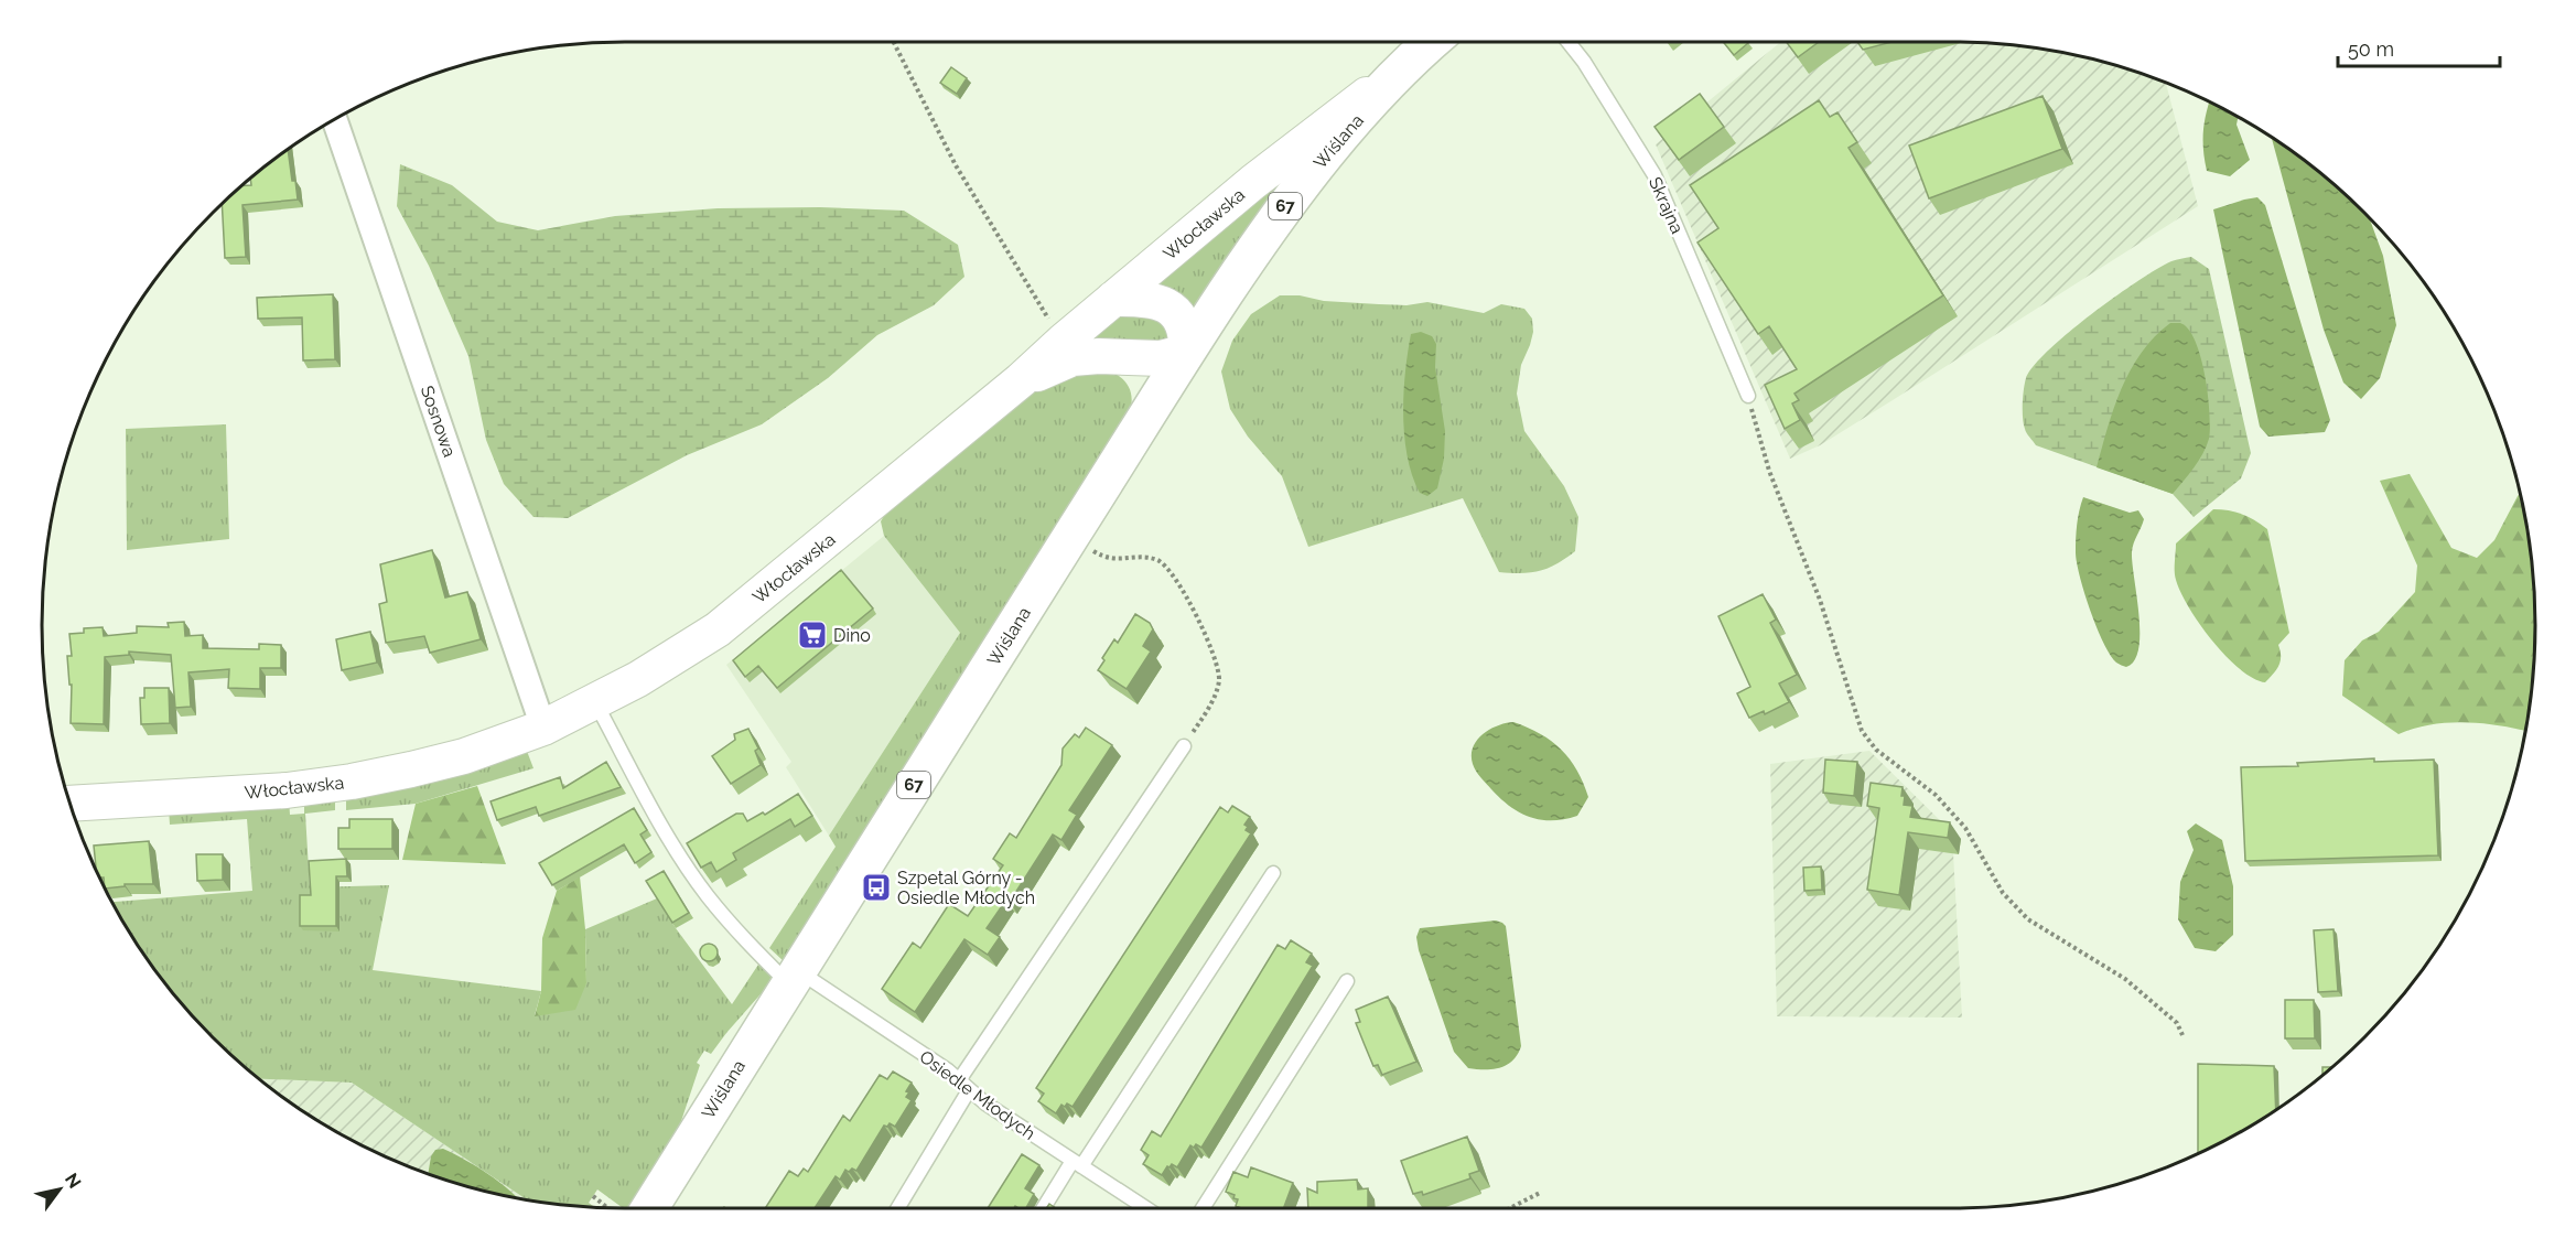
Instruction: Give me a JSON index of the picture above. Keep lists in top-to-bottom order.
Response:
{
  "streets": {
    "main road": ["Wiślana", "67", "Włocławska"],
    "street": ["Sosnowa"],
    "lane": ["Skrajna", "Osiedle Młodych"]
  },
  "crossings": [
    ["Wiślana", "67"],
    ["Wiślana", "Włocławska"],
    ["Wiślana", "Osiedle Młodych"],
    ["67", "Włocławska"],
    ["Włocławska", "Sosnowa"],
    ["Włocławska", "Osiedle Młodych"]
  ],
  "places": {
    "supermarket": ["Dino"],
    "bus stop": ["Szpetal Górny - Osiedle Młodych"]
  },
  "scale_bar": "50 m",
  "north": "top right"
}
